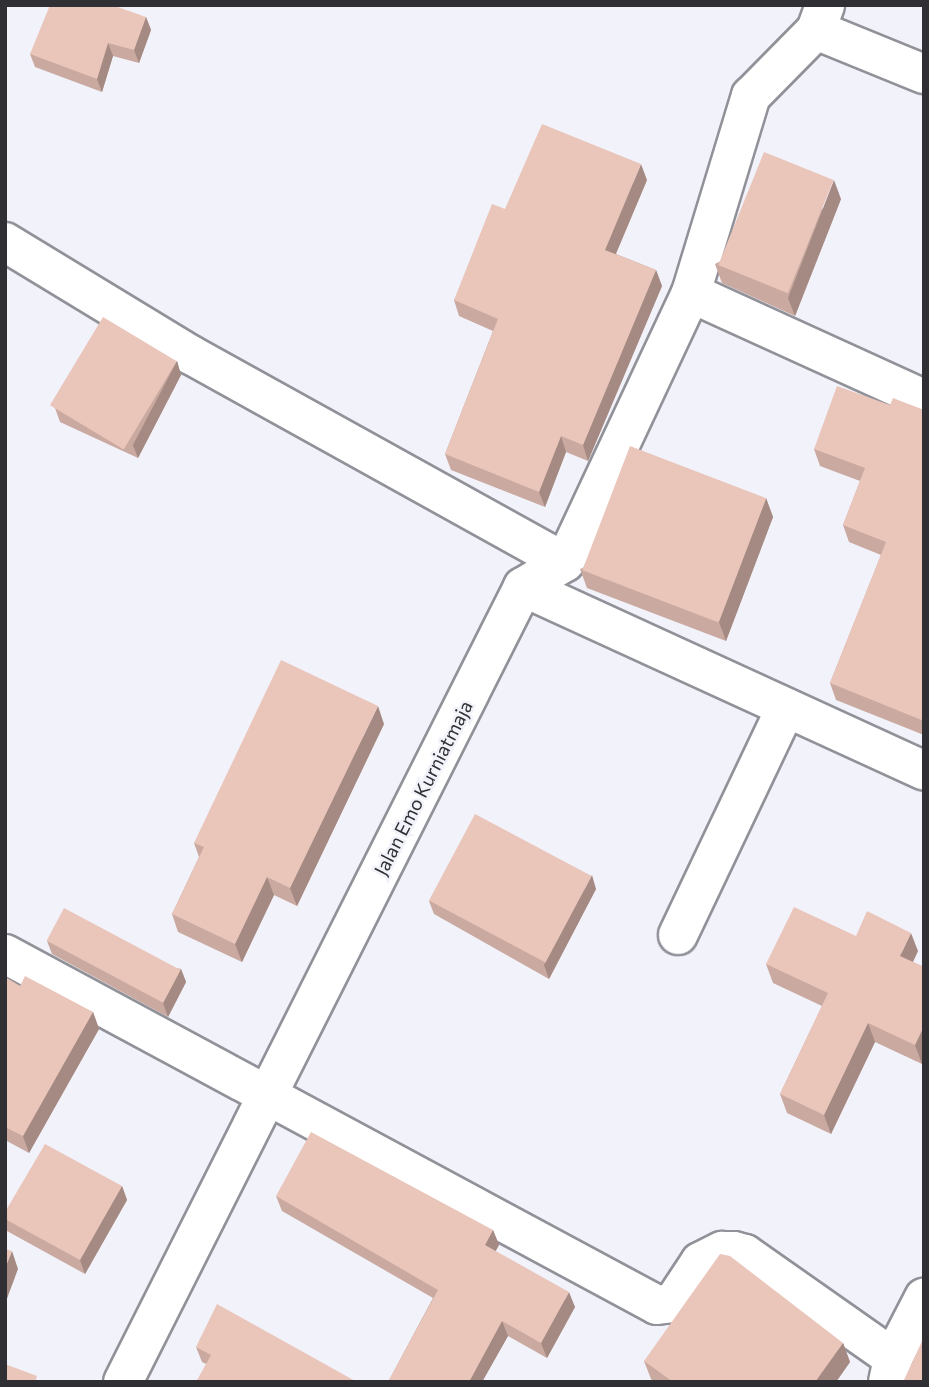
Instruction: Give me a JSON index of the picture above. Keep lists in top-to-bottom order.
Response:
{
  "streets": {
    "street": ["Jalan Emo Kurniatmaja"]
  }
}
